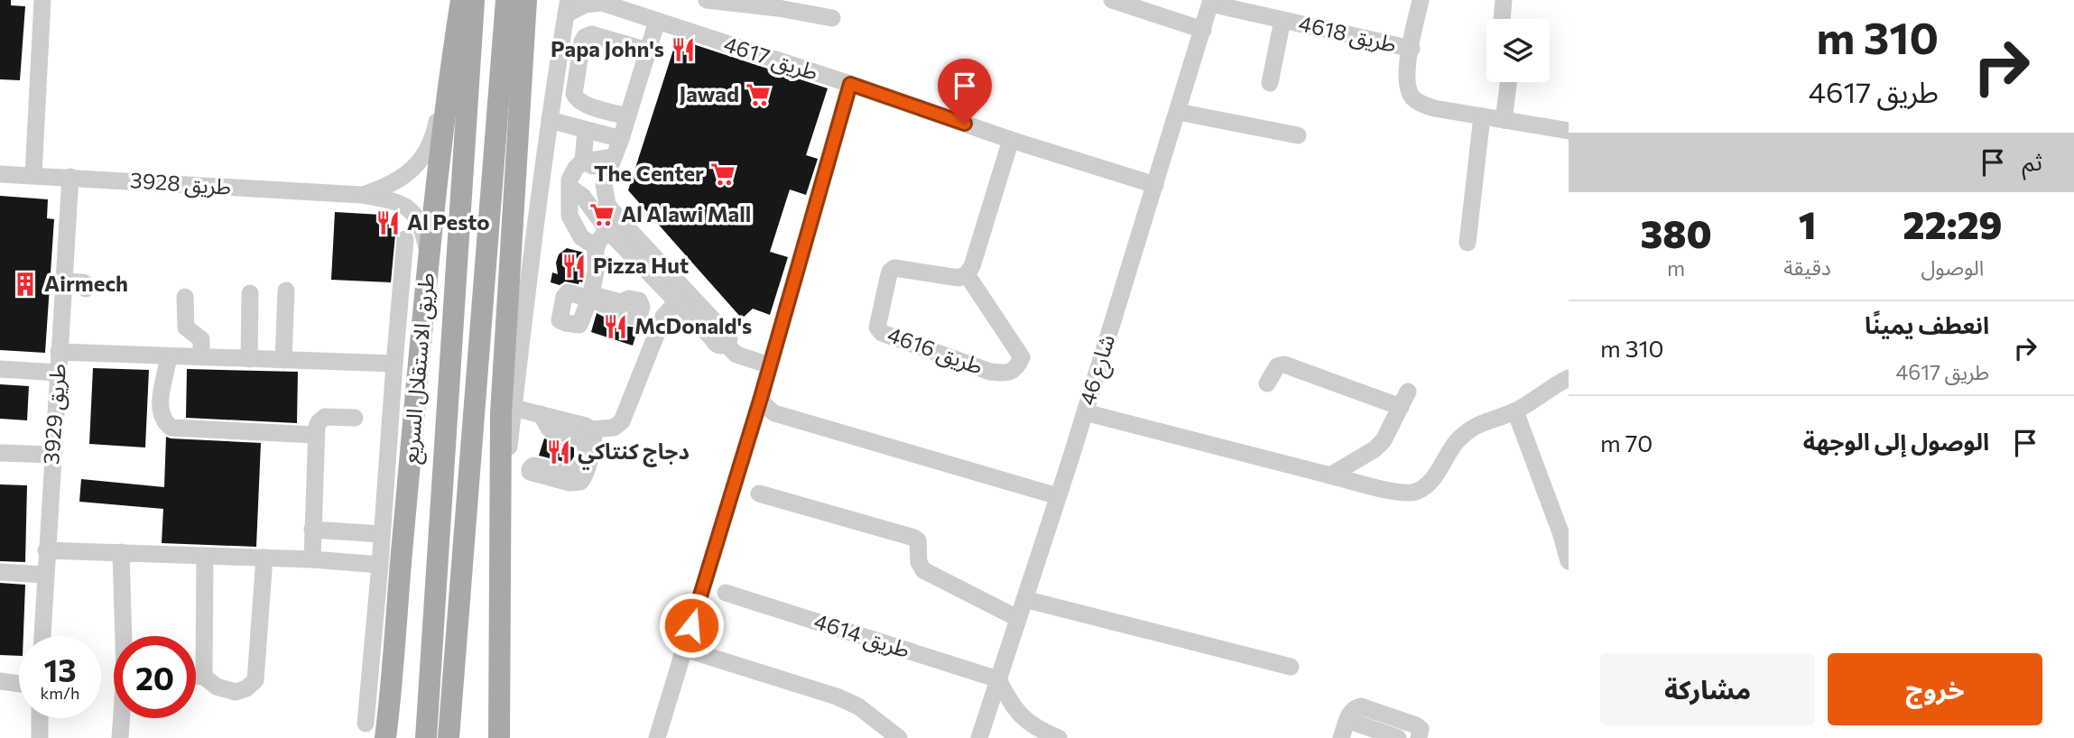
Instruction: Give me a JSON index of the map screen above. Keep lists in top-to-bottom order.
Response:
{
  "streets": {
    "main road": ["طريق الاستقلال السريع"],
    "street": [
      "طريق 4618",
      "طريق 4617",
      "طريق 3928",
      "طريق 4616",
      "شارع 46",
      "طريق 3929",
      "طريق 4614"
    ]
  },
  "crossings": [
    ["طريق 4618", "شارع 46"],
    ["طريق 4617", "شارع 46"],
    ["طريق 3928", "طريق الاستقلال السريع"],
    ["طريق 3928", "طريق 3929"],
    ["شارع 46", "طريق 4614"]
  ],
  "places": {
    "restaurant": [
      "Papa John's",
      "Al Pesto",
      "Pizza Hut",
      "McDonald's",
      "دجاج كنتاكي"
    ],
    "supermarket": ["Jawad", "The Center", "Al Alawi Mall"],
    "building": ["Airmech"]
  },
  "page": {
    "turn": ["310 m", "طريق 4617"],
    "then": "ثم",
    "eta": [
      "22:29",
      "الوصول",
      "1",
      "دقيقة",
      "380",
      "m"
    ],
    "list": [
      {
        "name": "انعطف يمينًا",
        "note": "طريق 4617",
        "value": "310 m"
      },
      {
        "name": "الوصول إلى الوجهة",
        "value": "70 m"
      }
    ],
    "speed": "13 km/h",
    "limit": "20",
    "buttons": ["خروج", "مشاركة"]
  }
}
